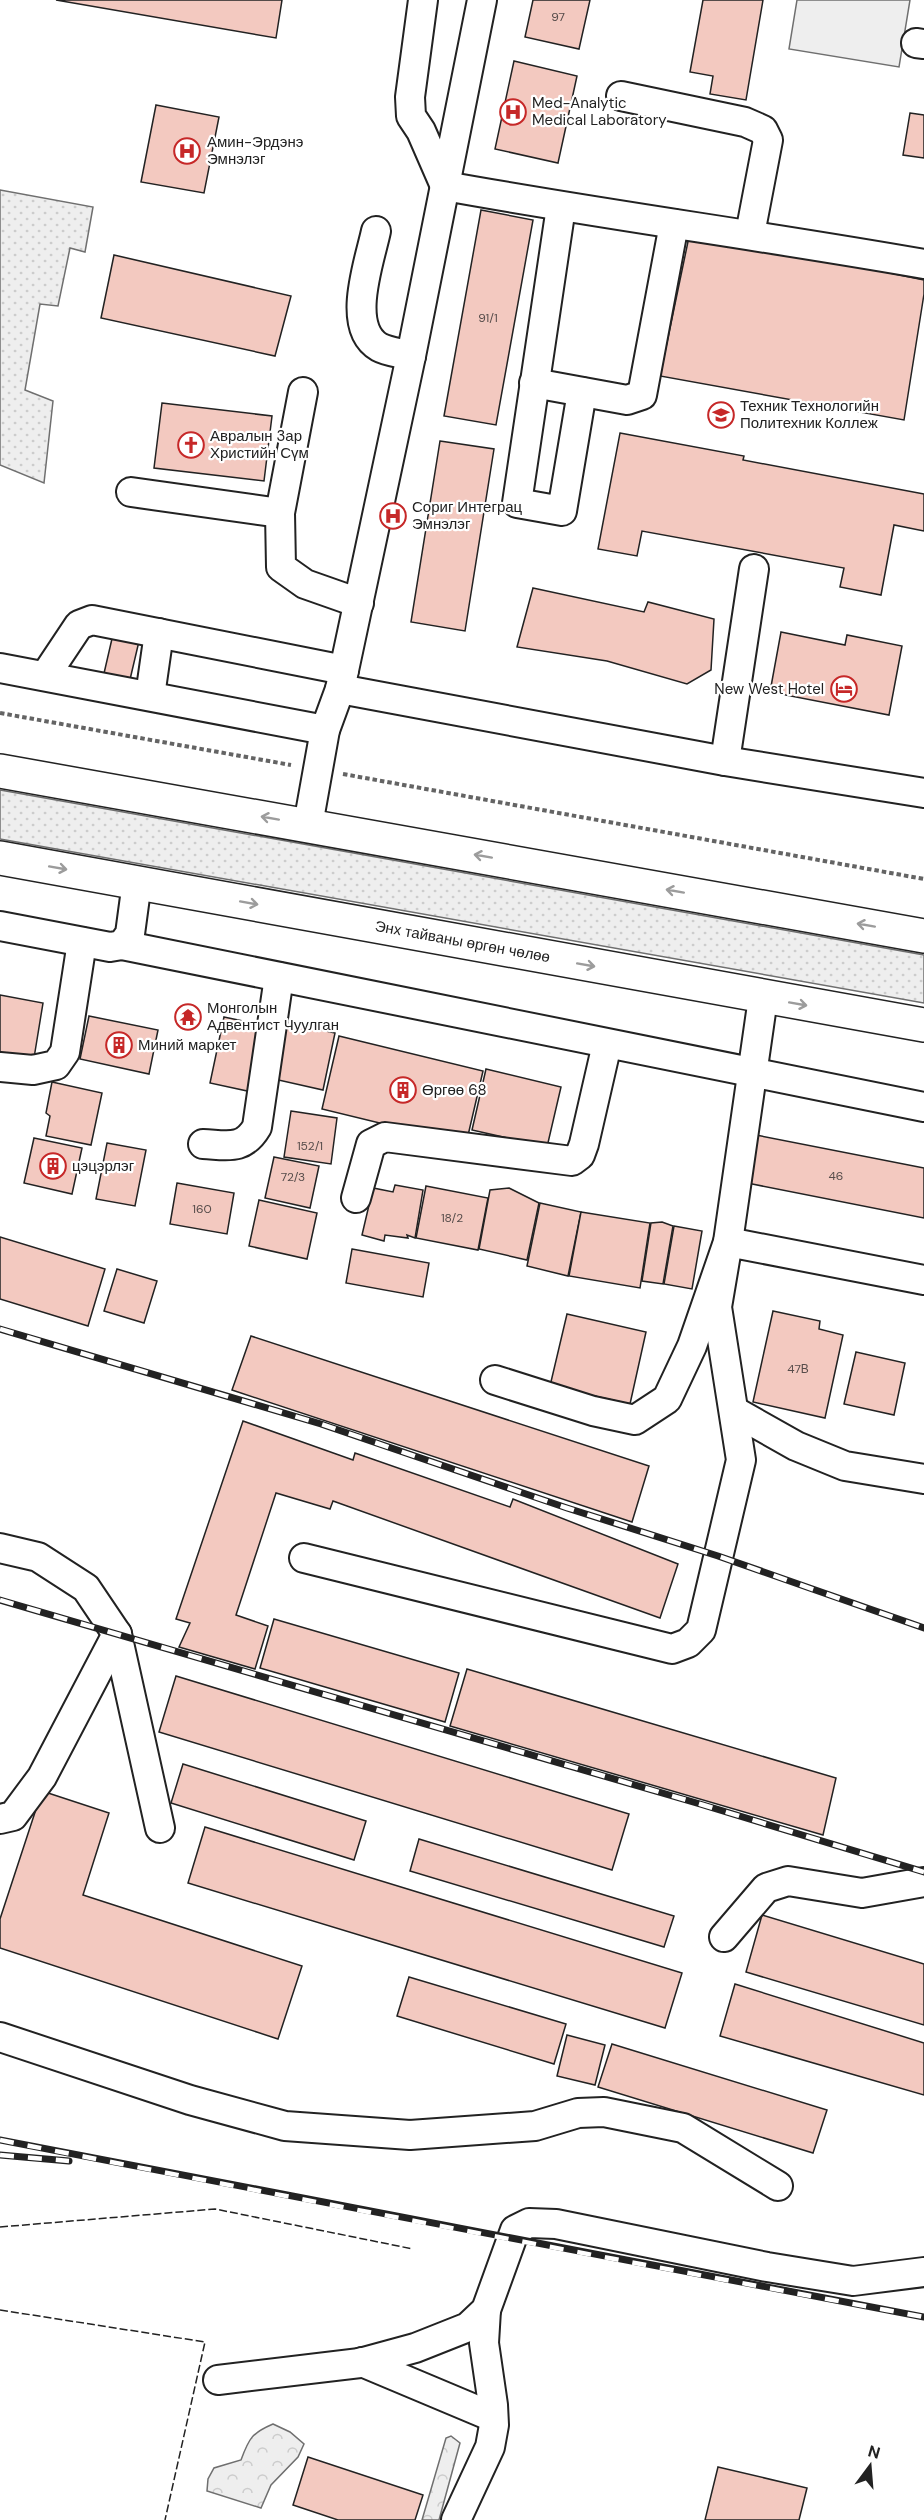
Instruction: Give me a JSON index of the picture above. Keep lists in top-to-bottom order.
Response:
{
  "streets": {
    "highway": ["Энх тайваны өргөн чөлөө"]
  },
  "places": {
    "hospital": ["Med-Analytic Medical Laboratory", "Амин-Эрдэнэ Эмнэлэг", "Сориг Интеграц Эмнэлэг"],
    "school or university": ["Техник Технологийн Политехник Коллеж"],
    "church": ["Авралын 3ар Христийн Сүм"],
    "hotel": ["New West Hotel"],
    "temple": ["Монголын Адвентист Чуулган"],
    "building": ["Миний маркет", "Өргөө 68", "цэцэрлэг"]
  },
  "house_numbers": [
    "97",
    "91/1",
    "152/1",
    "46",
    "72/3",
    "160",
    "18/2",
    "47В"
  ],
  "north": "top"
}
